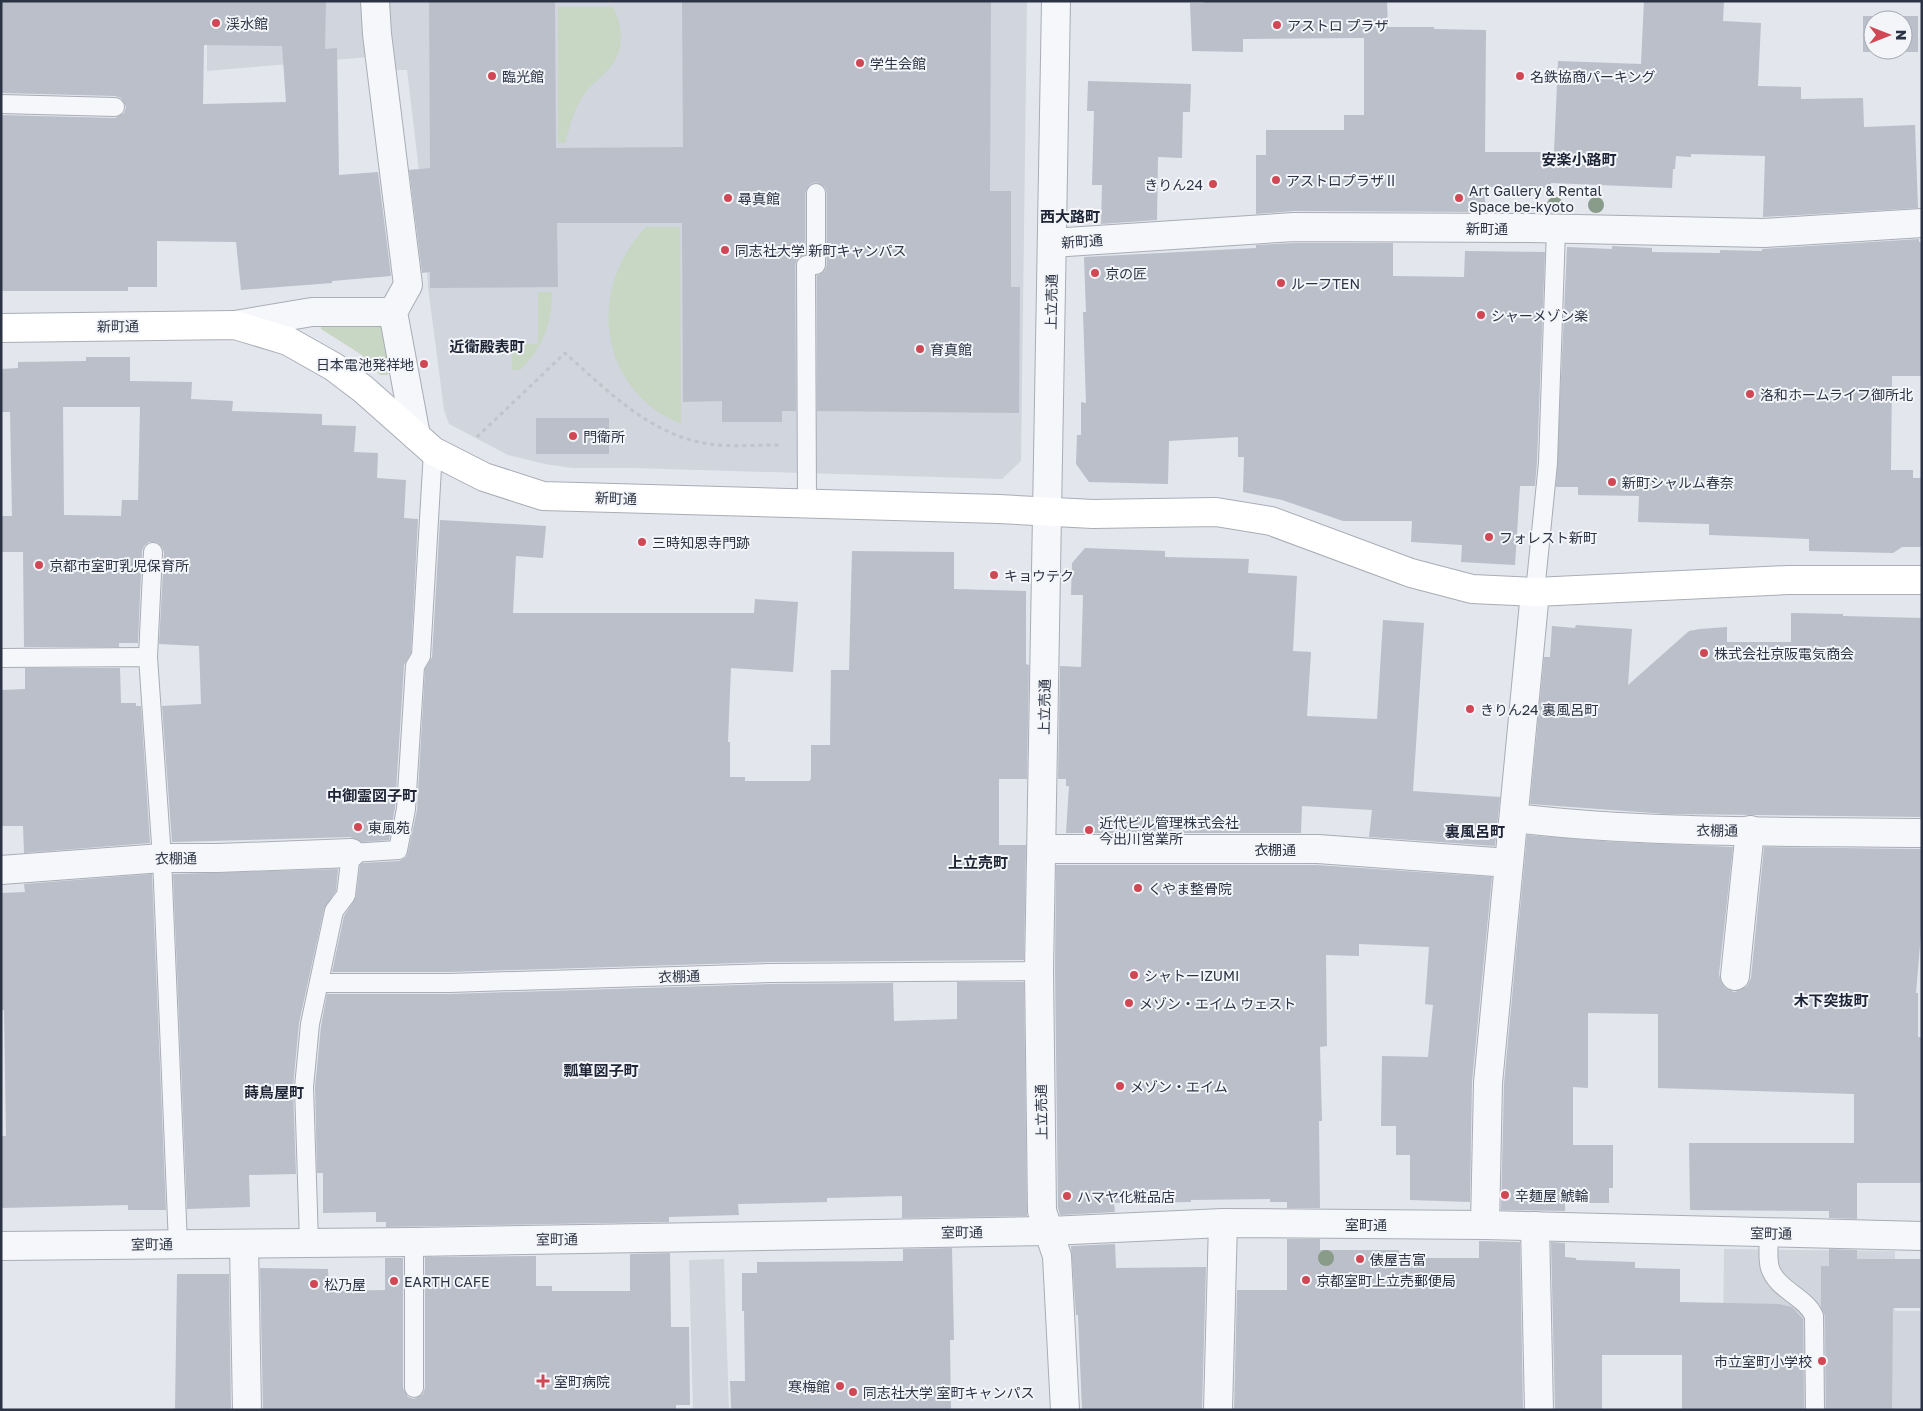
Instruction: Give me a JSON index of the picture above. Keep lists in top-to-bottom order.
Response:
{
  "streets": {
    "street": [
      "新町通",
      "上立売通",
      "衣棚通",
      "室町通"
    ]
  },
  "crossings": [
    ["新町通", "上立売通"],
    ["上立売通", "衣棚通"],
    ["上立売通", "室町通"]
  ],
  "districts": [
    "安楽小路町",
    "西大路町",
    "近衛殿表町",
    "中御霊図子町",
    "裏風呂町",
    "上立売町",
    "木下突抜町",
    "瓢箪図子町",
    "蒔鳥屋町"
  ],
  "places": {
    "other": [
      "渓水館",
      "アストロ プラザ",
      "学生会館",
      "臨光館",
      "名鉄協商パーキング",
      "アストロプラザⅡ",
      "きりん24",
      "尋真館",
      "Art Gallery & Rental Space be-kyoto",
      "同志社大学 新町キャンパス",
      "京の匠",
      "ルーフTEN",
      "シャーメゾン楽",
      "育真館",
      "日本電池発祥地",
      "洛和ホームライフ御所北",
      "門衛所",
      "新町シャルム春奈",
      "フォレスト新町",
      "三時知恩寺門跡",
      "京都市室町乳児保育所",
      "キョウテク",
      "株式会社京阪電気商会",
      "きりん24 裏風呂町",
      "東風苑",
      "近代ビル管理株式会社 今出川営業所",
      "くやま整骨院",
      "シャトーIZUMI",
      "メゾン・エイム ウェスト",
      "メゾン・エイム",
      "辛麺屋 鯱輪",
      "ハマヤ化粧品店",
      "俵屋吉富",
      "京都室町上立売郵便局",
      "EARTH CAFE",
      "松乃屋",
      "市立室町小学校",
      "寒梅館",
      "同志社大学 室町キャンパス"
    ],
    "health": ["室町病院"]
  },
  "north": "right"
}
